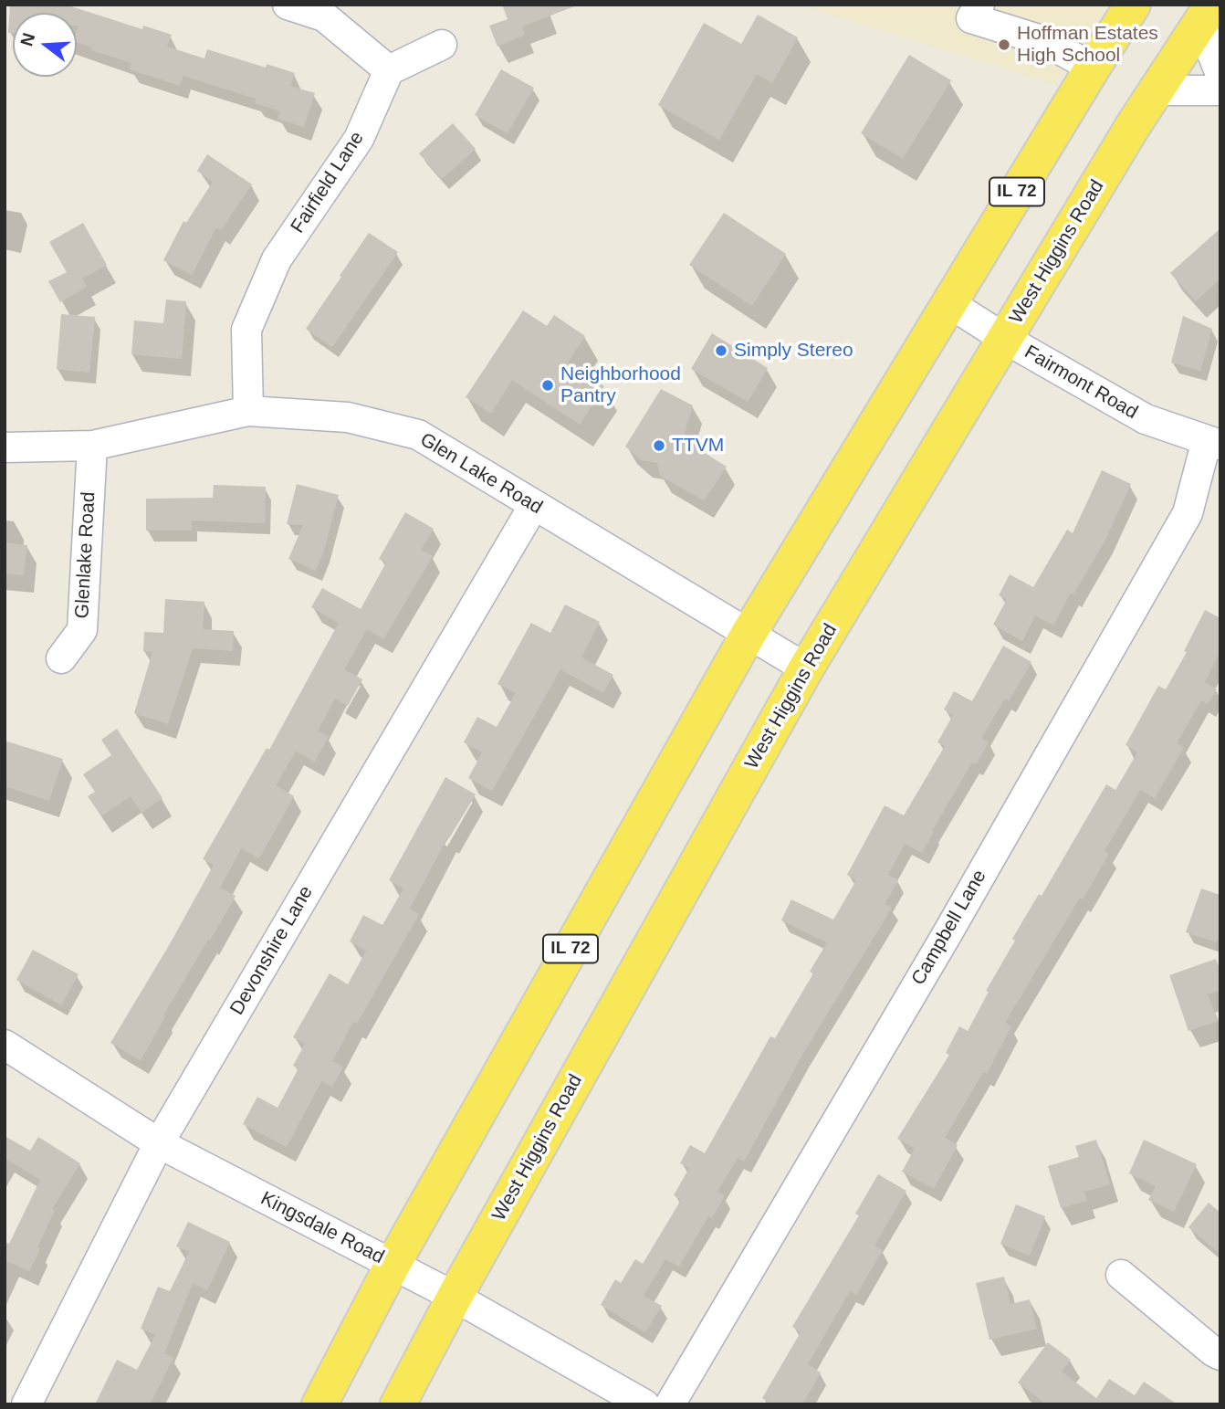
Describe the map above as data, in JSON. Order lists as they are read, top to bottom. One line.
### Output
{"streets":{"main road":["IL 72","West Higgins Road"],"street":["Fairfield Lane","Fairmont Road","Glen Lake Road","Glenlake Road","Campbell Lane","Devonshire Lane","Kingsdale Road"]},"crossings":[["Fairfield Lane","Glen Lake Road"],["IL 72","Fairmont Road"],["IL 72","Glen Lake Road"],["IL 72","Kingsdale Road"],["West Higgins Road","Fairmont Road"],["West Higgins Road","Glen Lake Road"],["West Higgins Road","Kingsdale Road"],["Fairmont Road","Campbell Lane"],["Glen Lake Road","Glenlake Road"],["Glen Lake Road","Devonshire Lane"],["Devonshire Lane","Kingsdale Road"]],"places":["Hoffman Estates High School","Simply Stereo","Neighborhood Pantry","TTVM"],"north":"left"}
